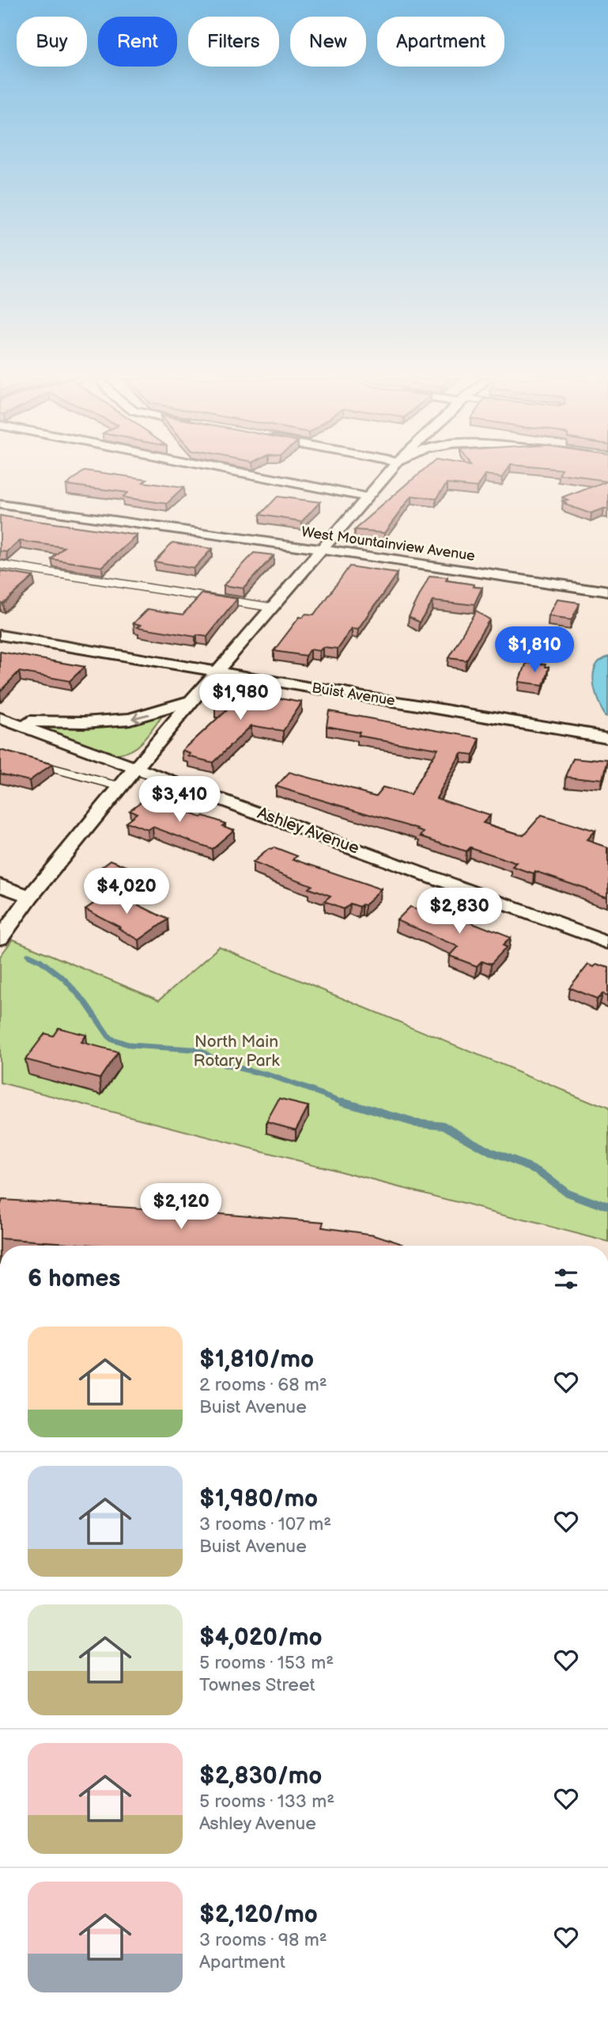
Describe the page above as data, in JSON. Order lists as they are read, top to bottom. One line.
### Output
{"streets":{"street":["West Mountainview Avenue","Buist Avenue","Ashley Avenue"]},"parks":["North Main Rotary Park"],"page":{"chip":["Buy","Rent","Filters","New","Apartment"],"price":["$1,810","$1,980","$3,410","$4,020","$2,830","$2,120"],"heading":"6 homes","list":[{"name":"$1,810/mo","note":"2 rooms · 68 m² · Buist Avenue"},{"name":"$1,980/mo","note":"3 rooms · 107 m² · Buist Avenue"},{"name":"$4,020/mo","note":"5 rooms · 153 m² · Townes Street"},{"name":"$2,830/mo","note":"5 rooms · 133 m² · Ashley Avenue"},{"name":"$2,120/mo","note":"3 rooms · 98 m² · Apartment"}]}}
